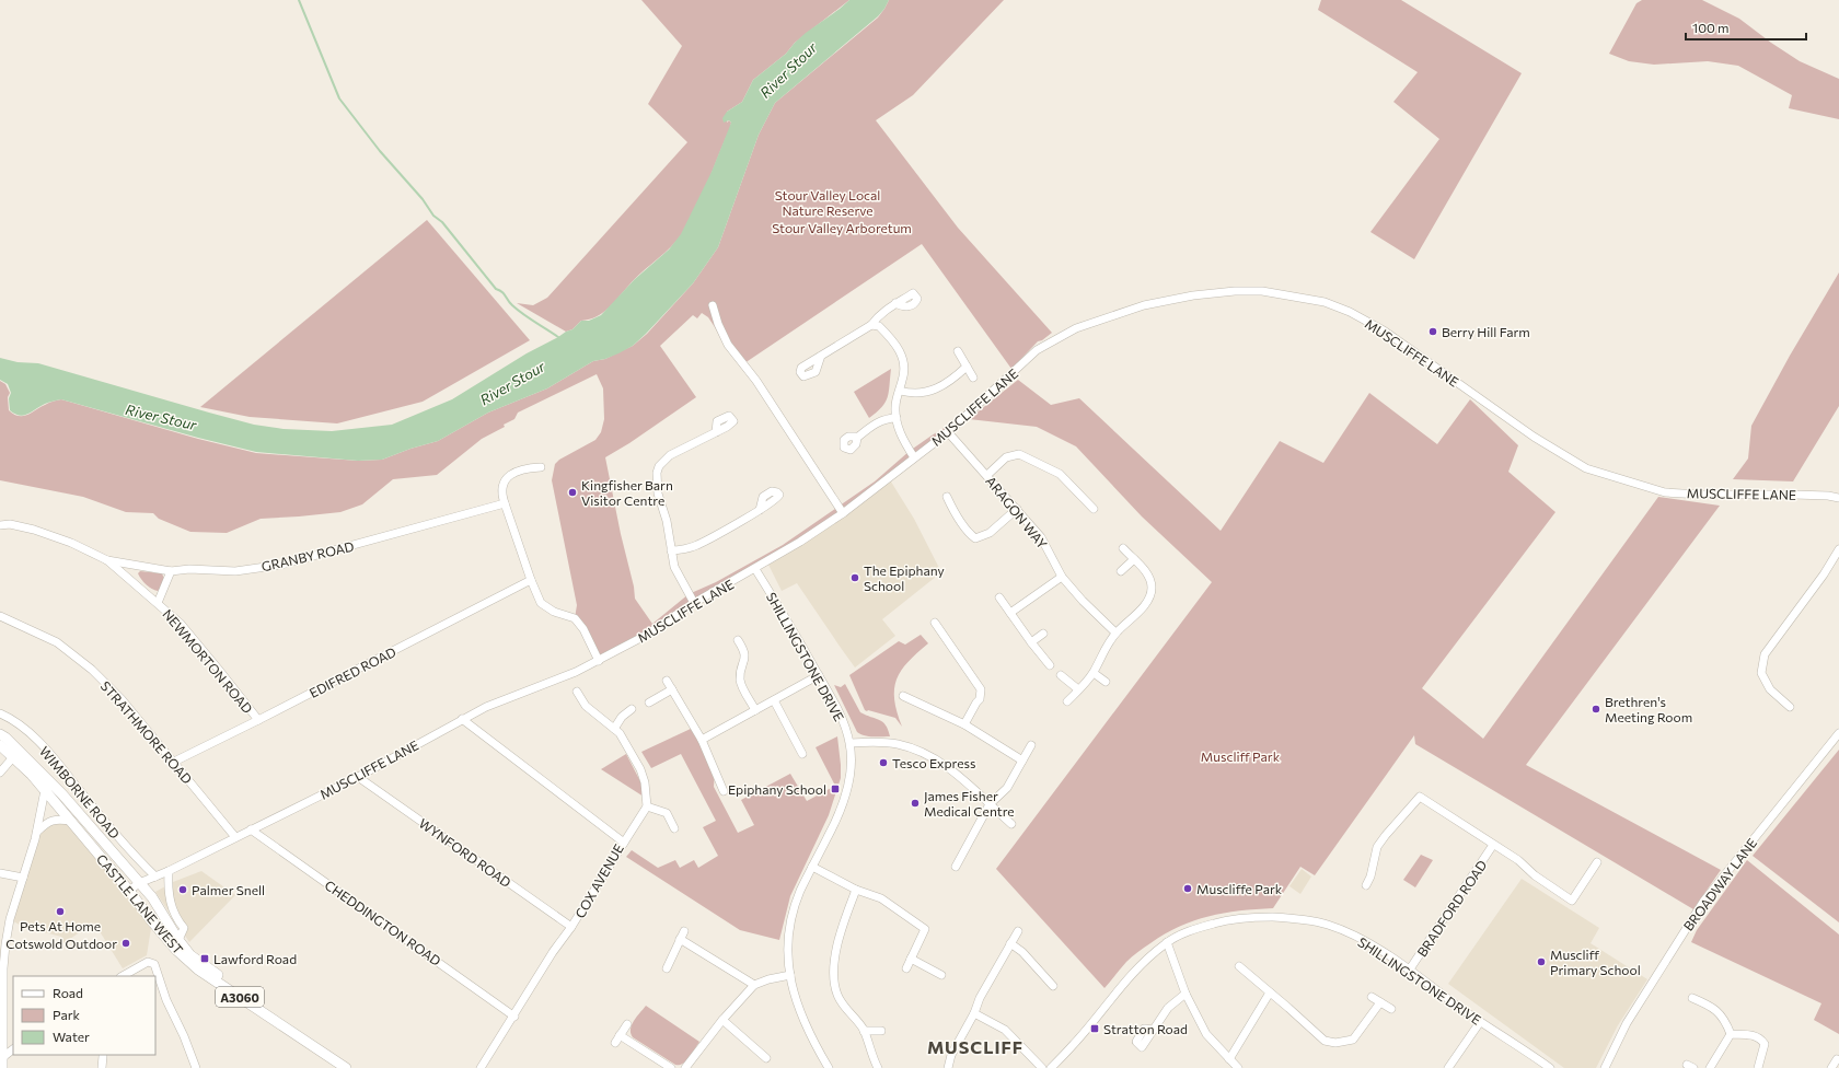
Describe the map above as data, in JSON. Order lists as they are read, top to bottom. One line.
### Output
{"streets":{"main road":["WIMBORNE ROAD","CASTLE LANE WEST","A3060"],"street":["MUSCLIFFE LANE","ARAGON WAY","GRANBY ROAD","SHILLINGSTONE DRIVE","NEWMORTON ROAD","EDIFRED ROAD","STRATHMORE ROAD","WYNFORD ROAD","COX AVENUE","BROADWAY LANE","BRADFORD ROAD","CHEDDINGTON ROAD"]},"crossings":[["MUSCLIFFE LANE","ARAGON WAY"],["MUSCLIFFE LANE","SHILLINGSTONE DRIVE"],["MUSCLIFFE LANE","STRATHMORE ROAD"],["MUSCLIFFE LANE","WIMBORNE ROAD"],["MUSCLIFFE LANE","WYNFORD ROAD"],["MUSCLIFFE LANE","COX AVENUE"],["MUSCLIFFE LANE","CASTLE LANE WEST"],["MUSCLIFFE LANE","CHEDDINGTON ROAD"],["GRANBY ROAD","NEWMORTON ROAD"],["SHILLINGSTONE DRIVE","BRADFORD ROAD"],["NEWMORTON ROAD","EDIFRED ROAD"],["EDIFRED ROAD","STRATHMORE ROAD"],["WIMBORNE ROAD","CASTLE LANE WEST"],["WYNFORD ROAD","COX AVENUE"],["COX AVENUE","CHEDDINGTON ROAD"]],"districts":["MUSCLIFF"],"water":["River Stour"],"parks":["Stour Valley Local Nature Reserve","Stour Valley Arboretum","Muscliff Park"],"places":{"other":["Berry Hill Farm","Kingfisher Barn Visitor Centre","The Epiphany School","Brethren's Meeting Room","Tesco Express","James Fisher Medical Centre","Muscliffe Park","Palmer Snell","Pets At Home","Cotswold Outdoor","Muscliff Primary School"],"transit":["Epiphany School","Lawford Road","Stratton Road"]},"legend":["Road","Park","Water"],"scale_bar":"100 m"}
